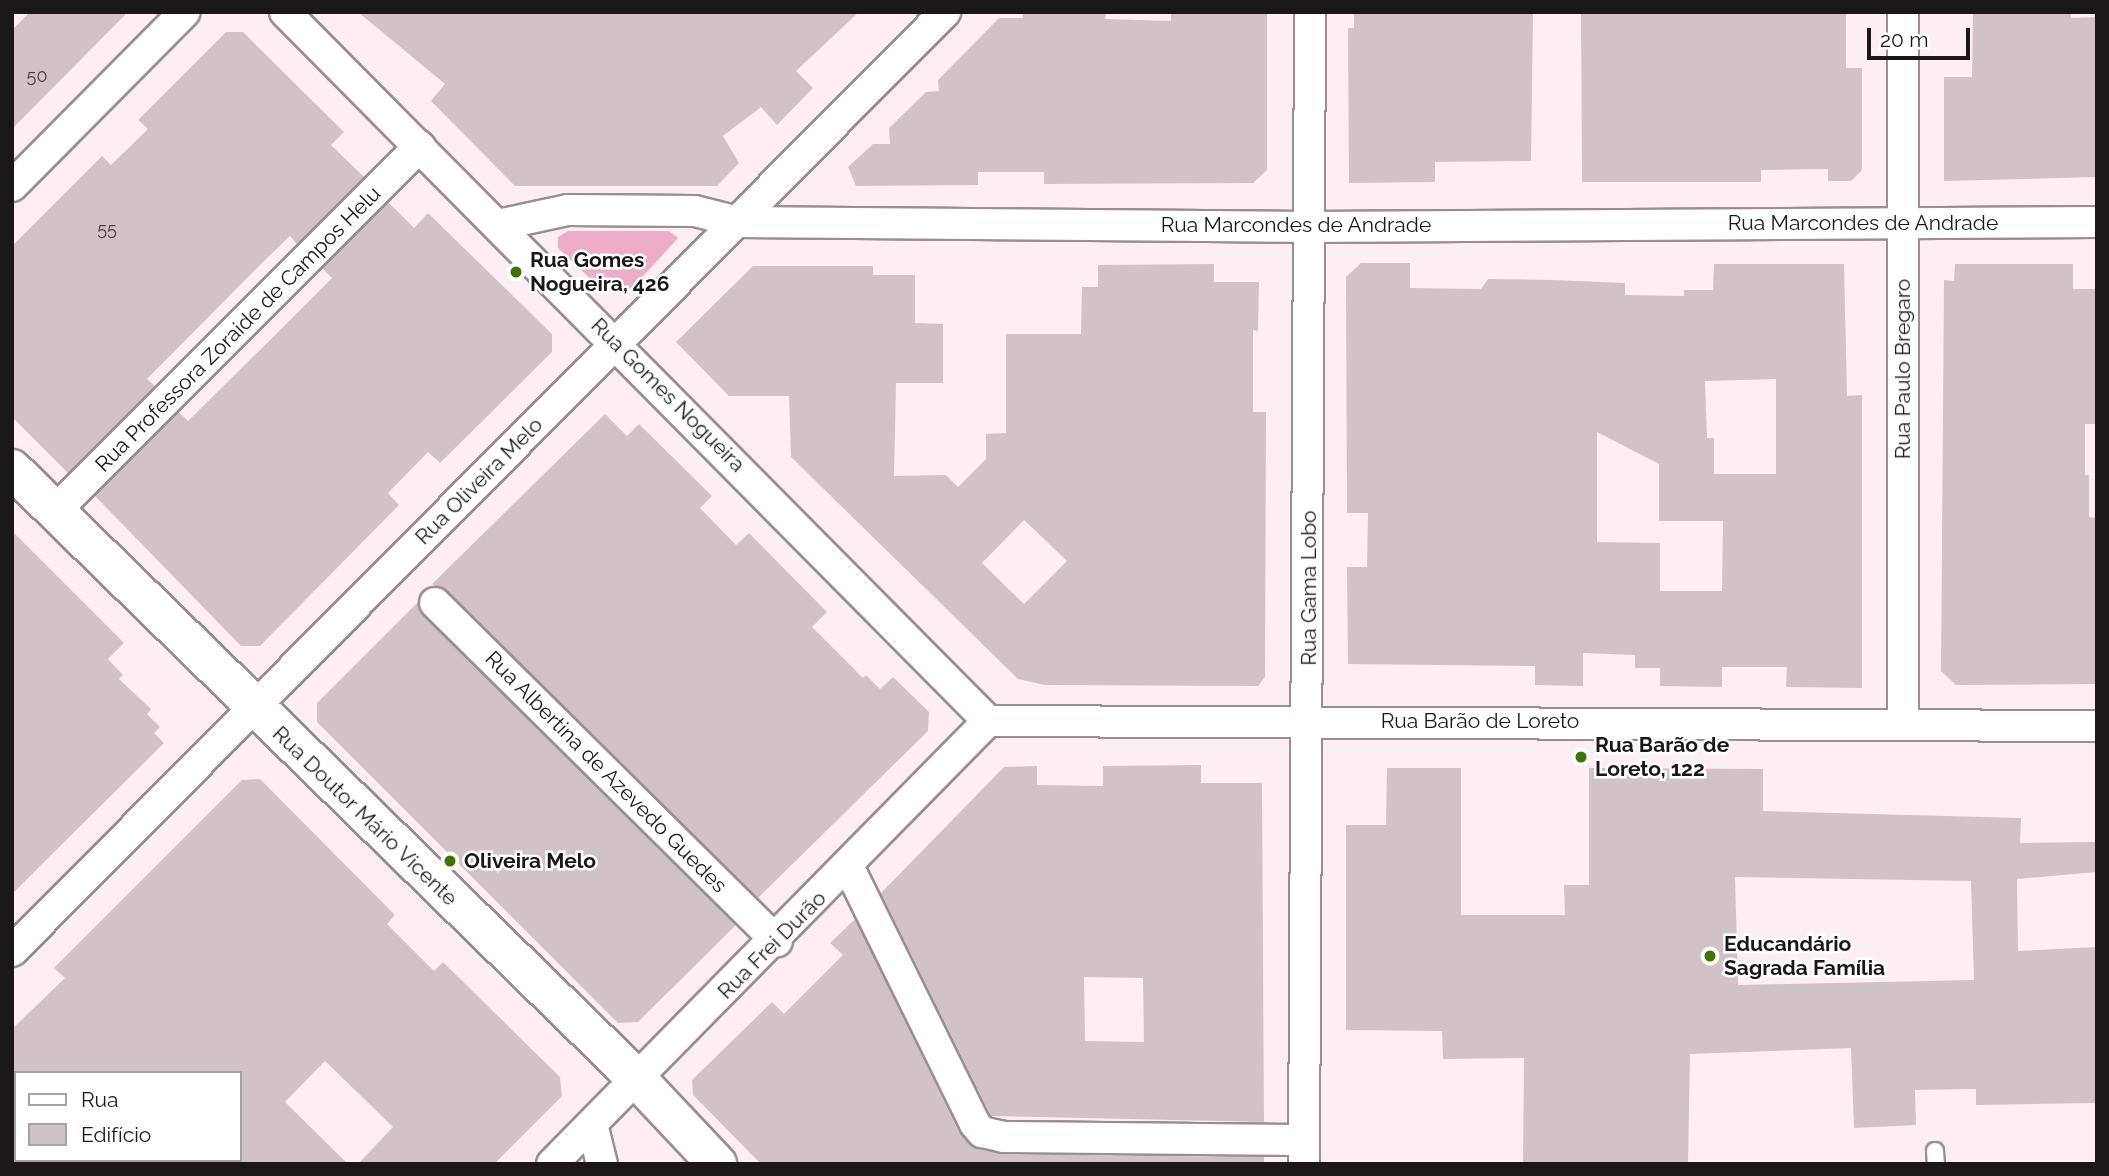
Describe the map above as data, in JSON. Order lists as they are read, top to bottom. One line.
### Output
{"streets":{"street":["Rua Marcondes de Andrade","Rua Professora Zoraide de Campos Helu","Rua Paulo Bregaro","Rua Gomes Nogueira","Rua Oliveira Melo","Rua Gama Lobo","Rua Barão de Loreto","Rua Albertina de Azevedo Guedes","Rua Doutor Mário Vicente","Rua Frei Durão"]},"crossings":[["Rua Marcondes de Andrade","Rua Paulo Bregaro"],["Rua Marcondes de Andrade","Rua Gomes Nogueira"],["Rua Marcondes de Andrade","Rua Oliveira Melo"],["Rua Marcondes de Andrade","Rua Gama Lobo"],["Rua Professora Zoraide de Campos Helu","Rua Gomes Nogueira"],["Rua Professora Zoraide de Campos Helu","Rua Doutor Mário Vicente"],["Rua Paulo Bregaro","Rua Barão de Loreto"],["Rua Gomes Nogueira","Rua Oliveira Melo"],["Rua Gomes Nogueira","Rua Barão de Loreto"],["Rua Gomes Nogueira","Rua Frei Durão"],["Rua Oliveira Melo","Rua Doutor Mário Vicente"],["Rua Gama Lobo","Rua Barão de Loreto"],["Rua Barão de Loreto","Rua Frei Durão"],["Rua Albertina de Azevedo Guedes","Rua Frei Durão"],["Rua Doutor Mário Vicente","Rua Frei Durão"]],"places":["Rua Gomes Nogueira, 426","Rua Barão de Loreto, 122","Oliveira Melo","Educandário Sagrada Família"],"house_numbers":["50","55"],"legend":["Rua","Edifício"],"scale_bar":"20 m"}
